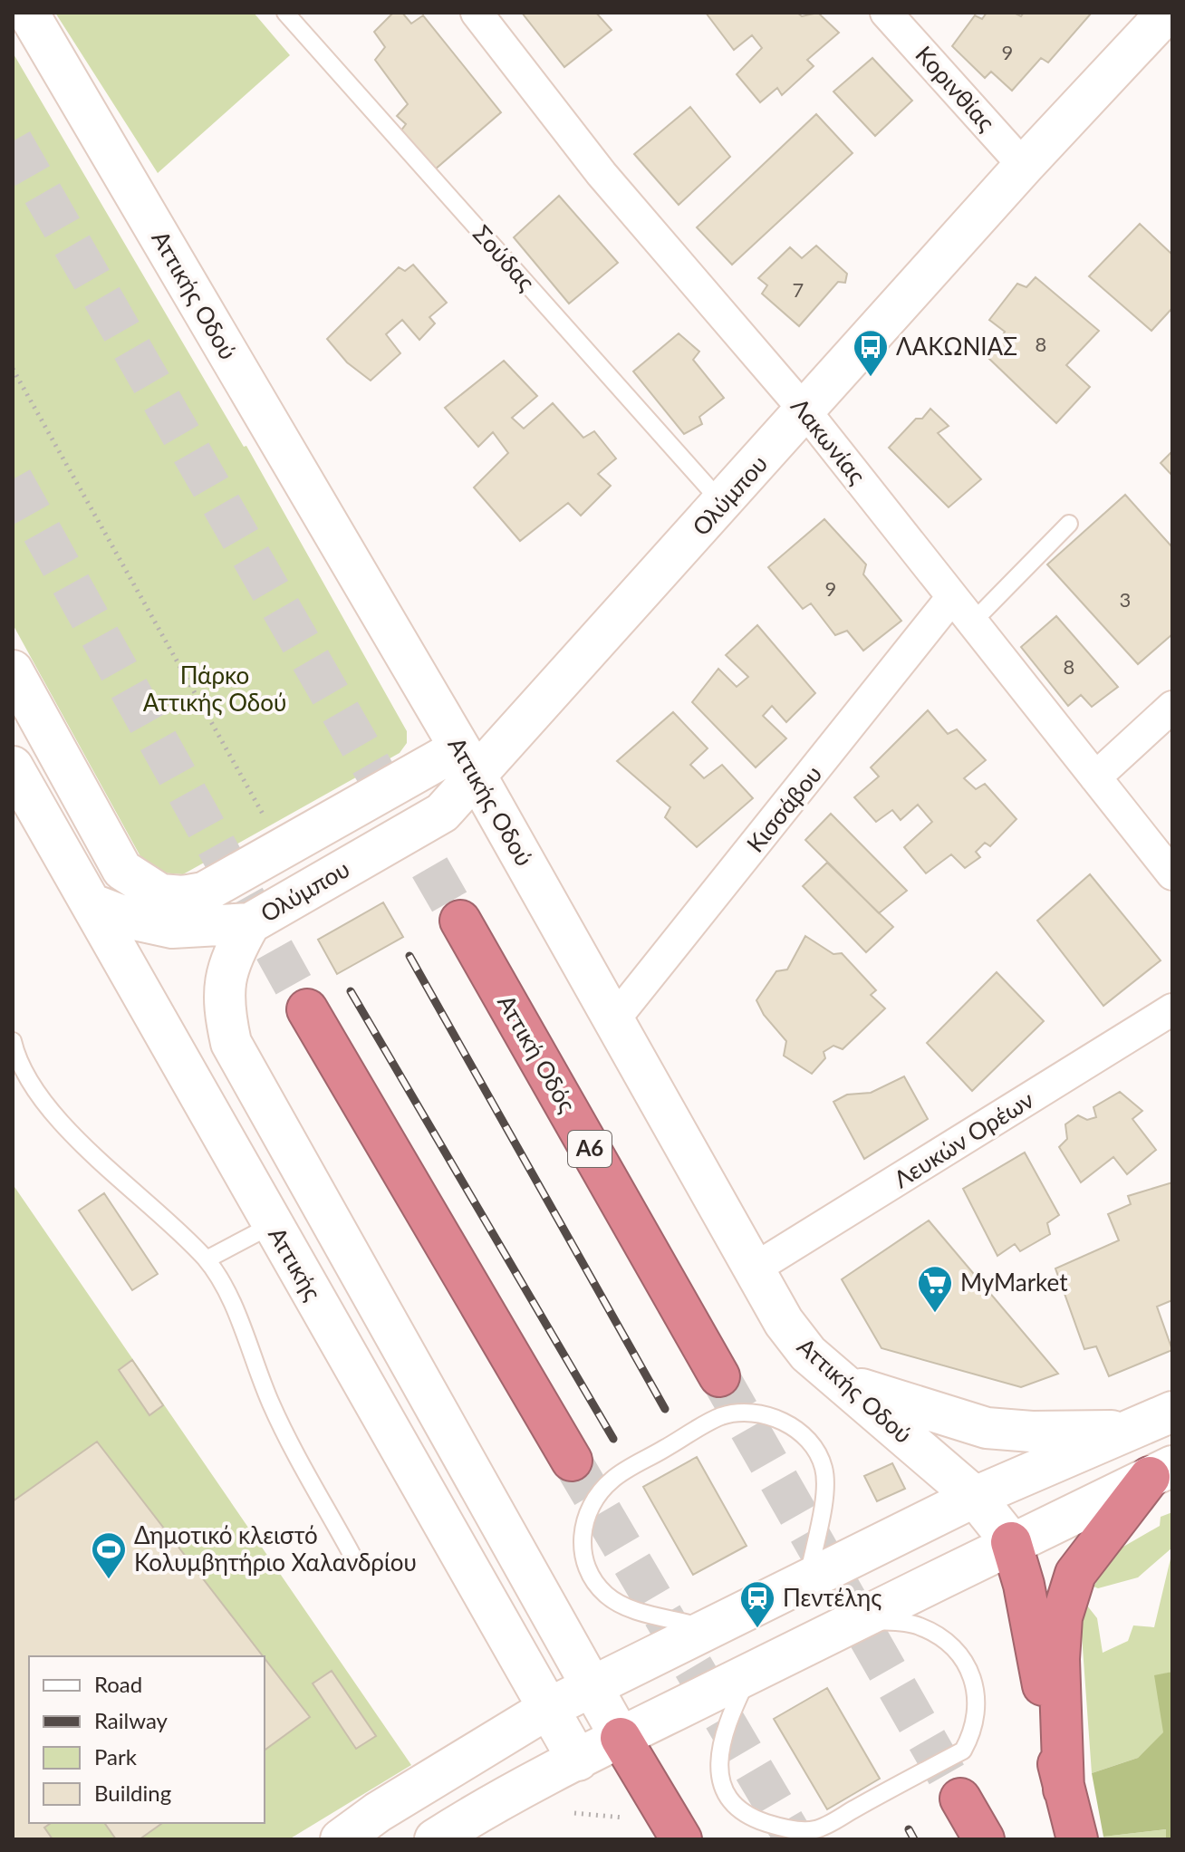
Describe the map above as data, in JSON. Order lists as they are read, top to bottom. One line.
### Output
{"streets":{"highway":["Αττική Οδός","Α6"],"main road":["Αττικής Οδού","Ολύμπου","Αττικής"],"street":["Κορινθίας","Λακωνίας","Κισσάβου","Λευκών Ορέων"],"lane":["Σούδας"]},"crossings":[["Κορινθίας","Ολύμπου"],["Σούδας","Ολύμπου"],["Αττικής Οδού","Ολύμπου"],["Αττικής Οδού","Κισσάβου"],["Αττικής Οδού","Λευκών Ορέων"],["Λακωνίας","Ολύμπου"],["Λακωνίας","Κισσάβου"]],"parks":["Πάρκο Αττικής Οδού"],"places":{"bus stop":["ΛΑΚΩΝΙΑΣ"],"supermarket":["MyMarket"],"sports":["Δημοτικό κλειστό Κολυμβητήριο Χαλανδρίου"],"station":["Πεντέλης"]},"house_numbers":["9","7","8","9","3","8"],"legend":["Road","Railway","Park","Building"]}
